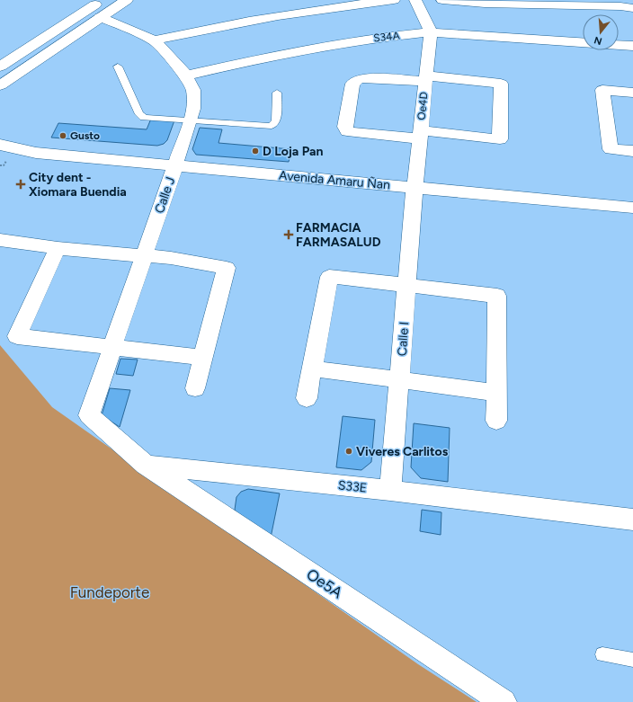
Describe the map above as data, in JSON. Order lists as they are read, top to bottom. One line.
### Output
{"streets":{"street":["S34A","Oe4D","Avenida Amaru Ñan","Calle J","Calle I","S33E","Oe5A"]},"crossings":[["S34A","Oe4D"],["S34A","Calle J"],["Oe4D","Avenida Amaru Ñan"],["Oe4D","Calle I"],["Avenida Amaru Ñan","Calle J"],["Avenida Amaru Ñan","Calle I"],["Calle J","S33E"],["Calle J","Oe5A"],["Calle I","S33E"],["S33E","Oe5A"]],"parks":["Fundeporte"],"places":{"other":["Gusto","D Loja Pan","Viveres Carlitos"],"health":["City dent - Xiomara Buendia","FARMACIA FARMASALUD"]},"north":"bottom"}
